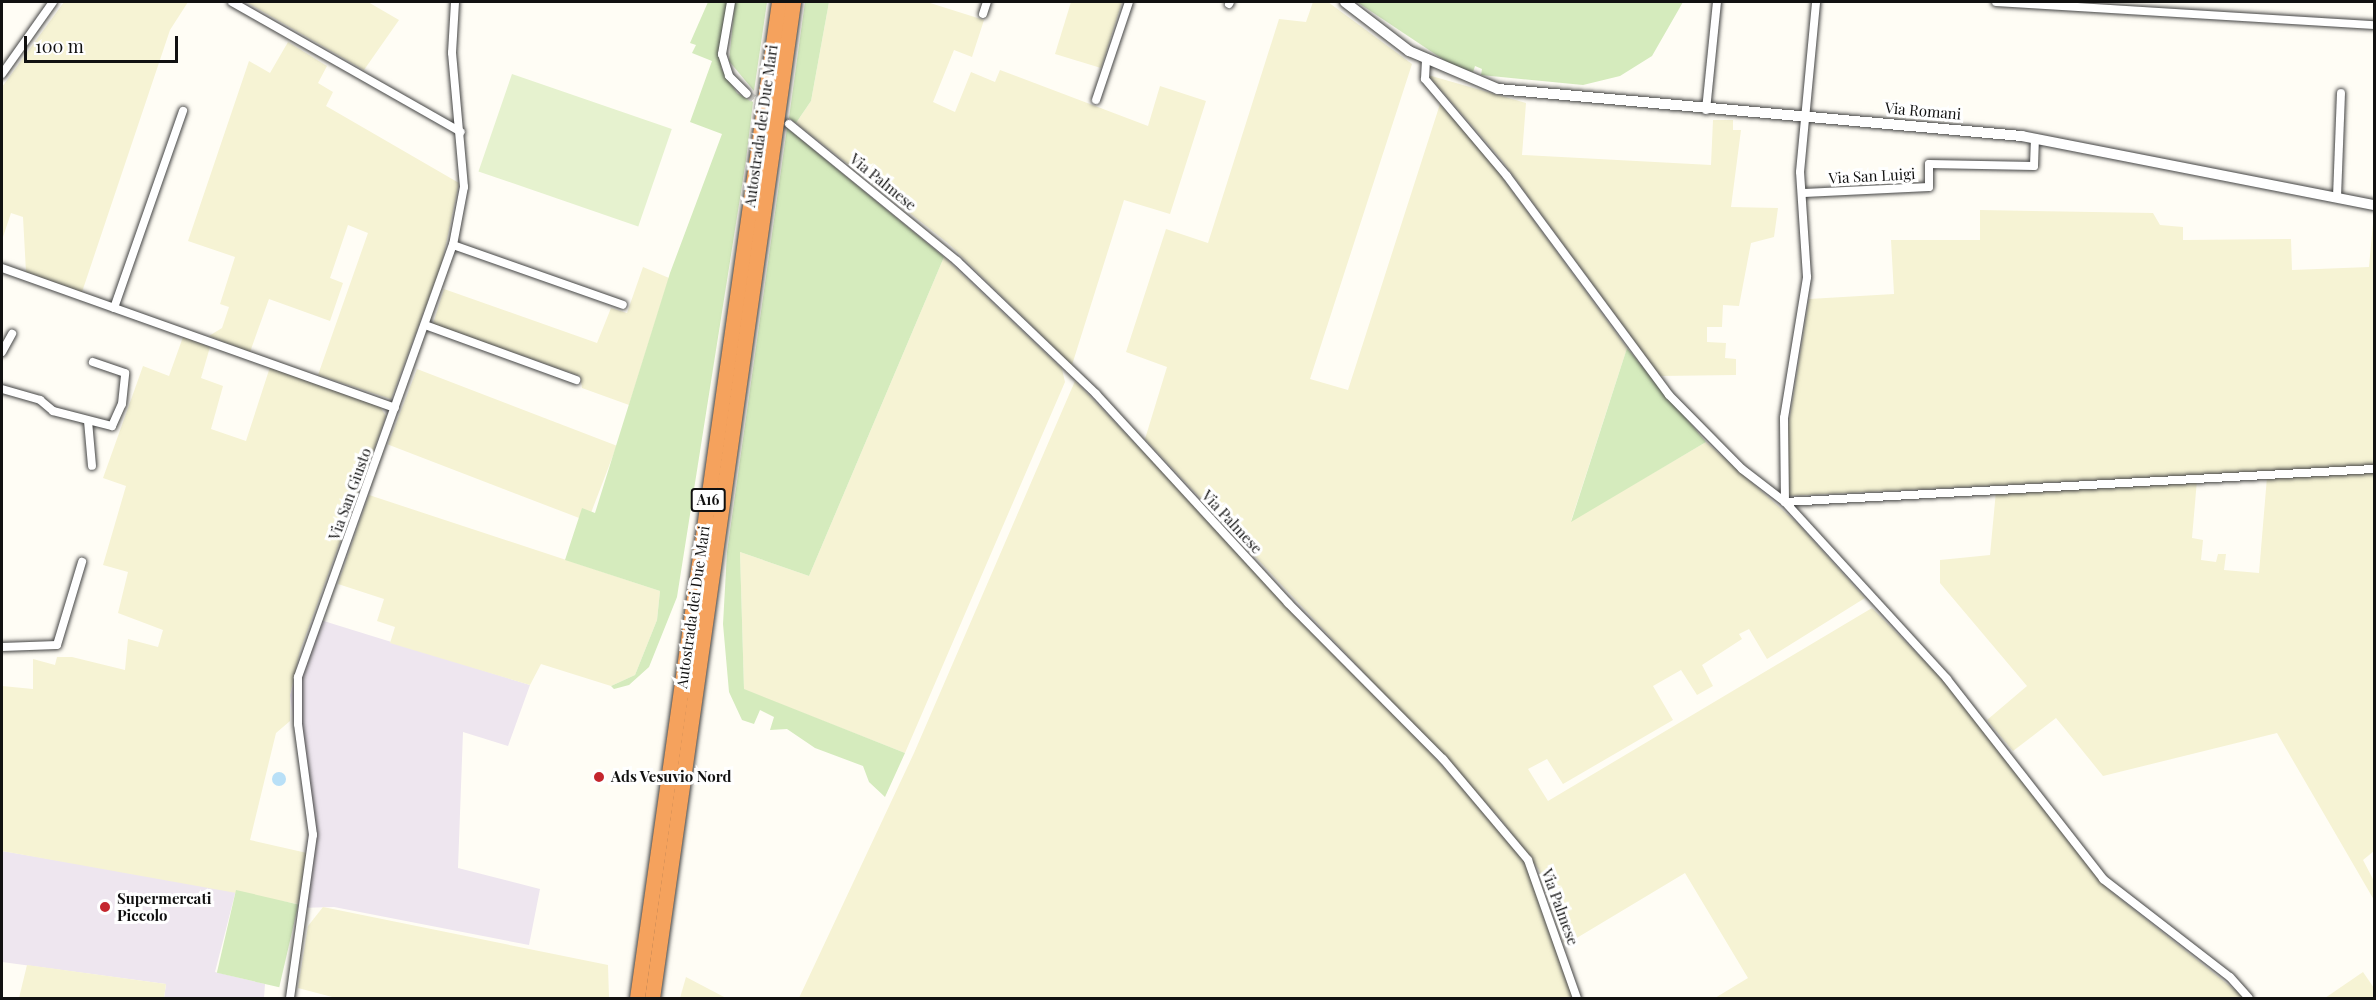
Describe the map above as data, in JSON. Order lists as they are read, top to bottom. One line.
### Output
{"streets":{"highway":["Autostrada dei Due Mari","A16"],"street":["Via Romani","Via San Luigi","Via Palmese","Via San Giusto"]},"crossings":[["Via Romani","Via San Luigi"]],"places":["Ads Vesuvio Nord","Supermercati Piccolo"],"scale_bar":"100 m"}
